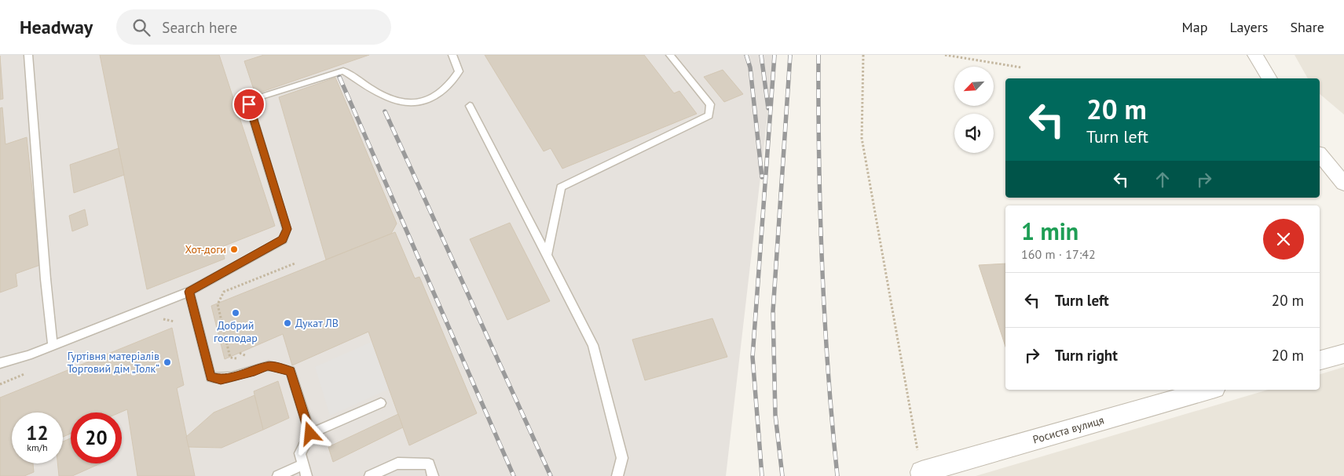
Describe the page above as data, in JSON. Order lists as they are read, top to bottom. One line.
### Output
{"streets":{"street":["Росиста вулиця"]},"places":["Хот-доги","Добрий господар","Дукат ЛВ","Гуртівня матеріалів Торговий дім „Толк“"],"north":"bottom left","page":{"header":"Headway","search":"Search here","nav":["Map","Layers","Share"],"turn":["20 m","Turn left"],"heading":["1 min","160 m · 17:42"],"list":[{"name":"Turn left","value":"20 m"},{"name":"Turn right","value":"20 m"}],"speed":"12 km/h","limit":"20"}}
